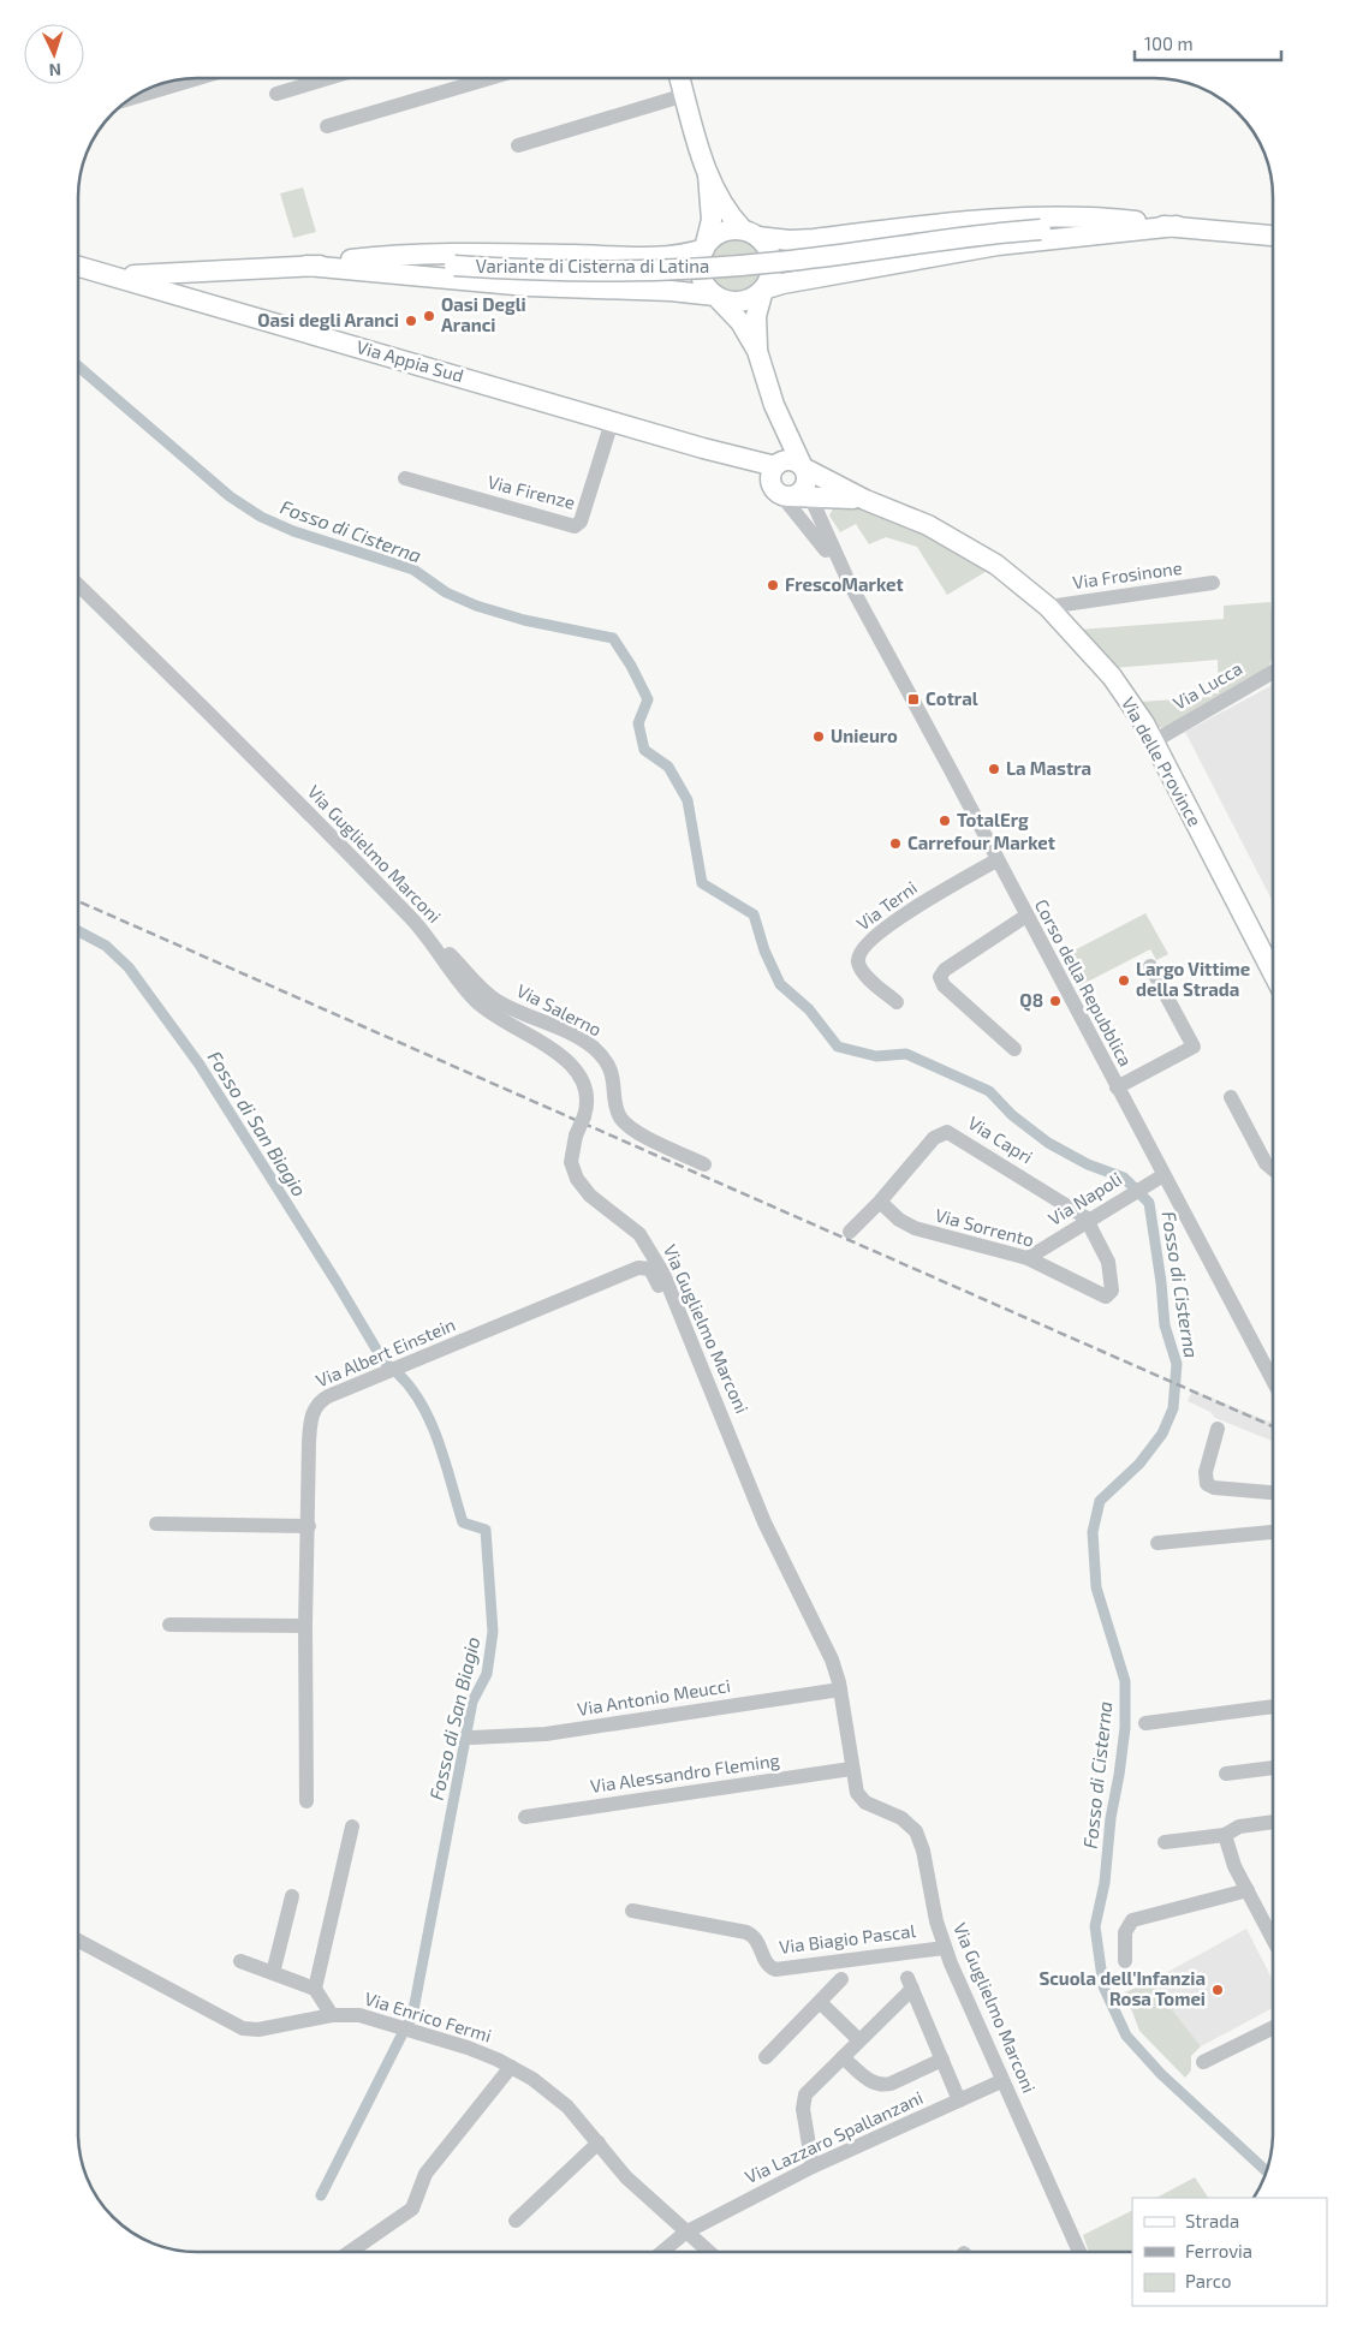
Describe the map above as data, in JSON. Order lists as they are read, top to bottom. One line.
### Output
{"streets":{"main road":["Variante di Cisterna di Latina","Via Appia Sud","Via delle Province"],"street":["Via Firenze","Via Frosinone","Via Lucca","Via Guglielmo Marconi","Via Terni","Corso della Repubblica","Via Salerno","Via Capri","Via Napoli","Via Sorrento","Via Albert Einstein","Via Antonio Meucci","Via Alessandro Fleming","Via Biagio Pascal","Via Enrico Fermi","Via Lazzaro Spallanzani"]},"crossings":[["Variante di Cisterna di Latina","Via Appia Sud"],["Via Appia Sud","Via Firenze"],["Via Appia Sud","Via delle Province"],["Via Appia Sud","Corso della Repubblica"],["Via Frosinone","Via delle Province"],["Via Lucca","Via delle Province"],["Via delle Province","Corso della Repubblica"],["Via Guglielmo Marconi","Via Salerno"],["Via Guglielmo Marconi","Via Albert Einstein"],["Via Guglielmo Marconi","Via Antonio Meucci"],["Via Guglielmo Marconi","Via Alessandro Fleming"],["Via Guglielmo Marconi","Via Biagio Pascal"],["Via Guglielmo Marconi","Via Lazzaro Spallanzani"],["Via Terni","Corso della Repubblica"],["Corso della Repubblica","Via Napoli"],["Via Capri","Via Napoli"],["Via Capri","Via Sorrento"],["Via Napoli","Via Sorrento"],["Via Enrico Fermi","Via Lazzaro Spallanzani"]],"water":["Fosso di Cisterna","Fosso di San Biagio"],"places":{"other":["Oasi Degli Aranci","Oasi degli Aranci","FrescoMarket","Unieuro","La Mastra","TotalErg","Carrefour Market","Largo Vittime della Strada","Q8","Scuola dell'Infanzia Rosa Tomei"],"transit":["Cotral"]},"legend":["Strada","Ferrovia","Parco"],"scale_bar":"100 m","north":"bottom"}
